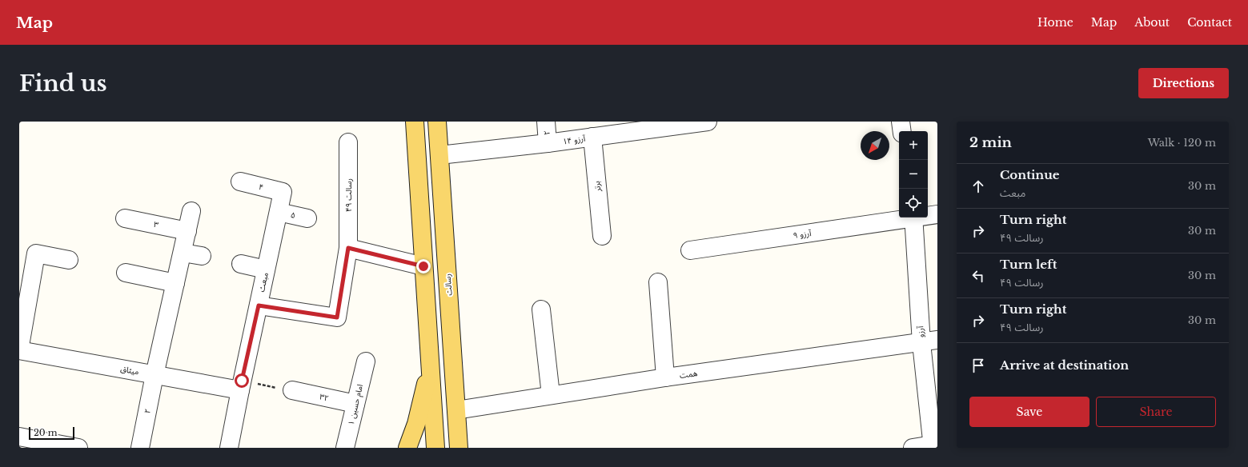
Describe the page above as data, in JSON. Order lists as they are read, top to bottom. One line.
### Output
{"streets":{"main road":["رسالت"],"street":["۲","۱۴ آرزو","برتر","۴","رسالت ۴۹","۵","۳","۹ آرزو","مبعث","آرزو","میثاق","همت","۳۲","امام حسین ۱"]},"crossings":[["۲","۱۴ آرزو"],["۲","۳"],["۲","میثاق"],["۱۴ آرزو","برتر"],["۱۴ آرزو","رسالت"],["۴","مبعث"],["رسالت ۴۹","مبعث"],["۵","مبعث"],["مبعث","میثاق"],["رسالت","همت"],["آرزو","همت"],["۳۲","امام حسین ۱"]],"scale_bar":"20 m","north":"bottom left","page":{"header":"Map","nav":["Home","Map","About","Contact"],"buttons":["Directions",["Save","Share"]],"title":"Find us","heading":["2 min","Walk · 120 m"],"map_buttons":["+","−"],"list":[["Continue","مبعث","30 m"],["Turn right","رسالت ۴۹","30 m"],["Turn left","رسالت ۴۹","30 m"],["Turn right","رسالت ۴۹","30 m"],"Arrive at destination"],"scale":"20 m"}}
